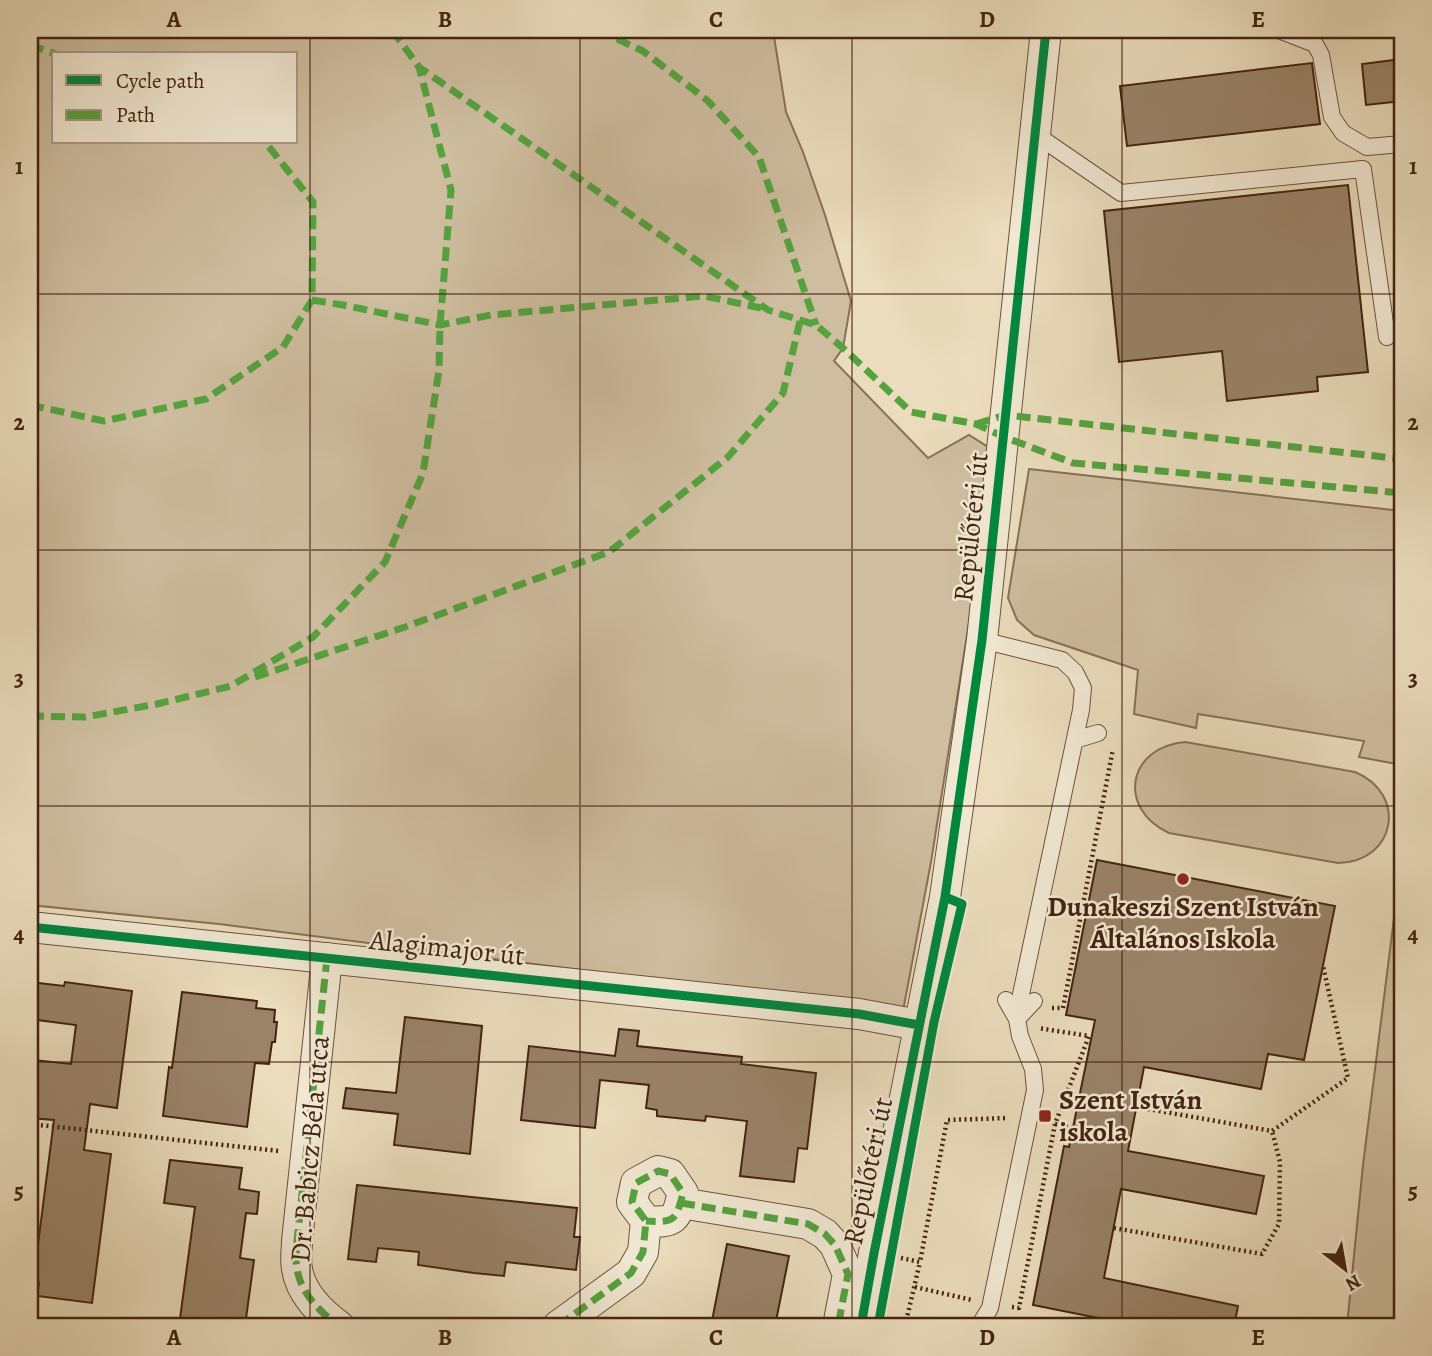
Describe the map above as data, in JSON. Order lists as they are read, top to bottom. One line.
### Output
{"streets":{"street":["Repülőtéri út","Alagimajor út","Dr. Babicz Béla utca"]},"crossings":[["Repülőtéri út","Alagimajor út"],["Alagimajor út","Dr. Babicz Béla utca"]],"places":{"other":["Dunakeszi Szent István Általános Iskola"],"transit":["Szent István iskola"]},"legend":["Cycle path","Path"],"north":"bottom right","grid":{"columns":["A","B","C","D","E"],"rows":["1","2","3","4","5"]}}
